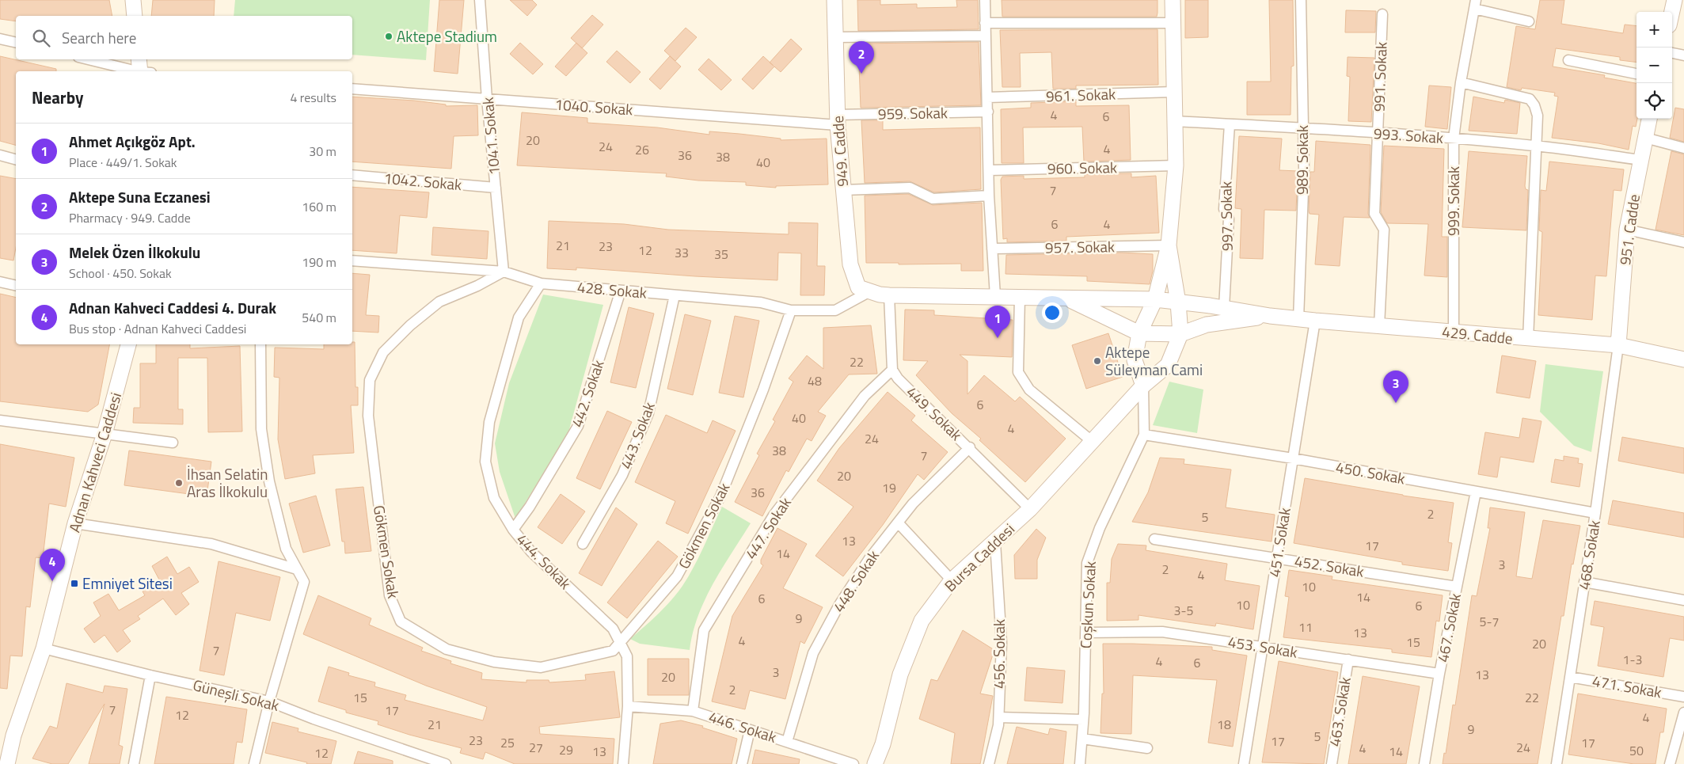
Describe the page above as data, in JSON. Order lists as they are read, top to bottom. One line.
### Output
{"streets":{"street":["991. Sokak","961. Sokak","1040. Sokak","959. Sokak","993. Sokak","1041. Sokak","949. Cadde","989. Sokak","960. Sokak","1042. Sokak","999. Sokak","997. Sokak","951. Cadde","957. Sokak","428. Sokak","429. Cadde","442. Sokak","449. Sokak","443. Sokak","Adnan Kahveci Caddesi","450. Sokak","Gökmen Sokak","447. Sokak","451. Sokak","468. Sokak","Bursa Caddesi","444. Sokak","452. Sokak","448. Sokak","Coşkun Sokak","467. Sokak","453. Sokak","456. Sokak","471. Sokak","Güneşli Sokak","463. Sokak","446. Sokak"]},"crossings":[["991. Sokak","993. Sokak"],["991. Sokak","429. Cadde"],["1040. Sokak","959. Sokak"],["1040. Sokak","1041. Sokak"],["1040. Sokak","949. Cadde"],["959. Sokak","949. Cadde"],["993. Sokak","989. Sokak"],["993. Sokak","999. Sokak"],["993. Sokak","997. Sokak"],["993. Sokak","951. Cadde"],["1041. Sokak","1042. Sokak"],["1041. Sokak","428. Sokak"],["1041. Sokak","Gökmen Sokak"],["949. Cadde","428. Sokak"],["989. Sokak","429. Cadde"],["999. Sokak","429. Cadde"],["951. Cadde","429. Cadde"],["951. Cadde","468. Sokak"],["428. Sokak","442. Sokak"],["428. Sokak","443. Sokak"],["428. Sokak","Gökmen Sokak"],["428. Sokak","444. Sokak"],["429. Cadde","451. Sokak"],["429. Cadde","468. Sokak"],["442. Sokak","444. Sokak"],["449. Sokak","447. Sokak"],["449. Sokak","Bursa Caddesi"],["449. Sokak","448. Sokak"],["Adnan Kahveci Caddesi","Güneşli Sokak"],["450. Sokak","451. Sokak"],["450. Sokak","468. Sokak"],["450. Sokak","Coşkun Sokak"],["450. Sokak","467. Sokak"],["Gökmen Sokak","444. Sokak"],["447. Sokak","446. Sokak"],["451. Sokak","452. Sokak"],["451. Sokak","453. Sokak"],["468. Sokak","471. Sokak"],["Bursa Caddesi","Coşkun Sokak"],["Bursa Caddesi","456. Sokak"],["444. Sokak","446. Sokak"],["452. Sokak","467. Sokak"],["448. Sokak","446. Sokak"],["Coşkun Sokak","453. Sokak"],["467. Sokak","453. Sokak"],["453. Sokak","463. Sokak"]],"places":{"other":["Aktepe Stadium","Aktepe Süleyman Cami","İhsan Selatin Aras İlkokulu"],"transit":["Emniyet Sitesi"]},"house_numbers":["4","6","20","24","4","26","36","38","40","7","6","4","21","23","12","33","35","22","48","6","40","4","24","38","7","20","19","36","2","5","13","17","14","3","2","4","10","14","6","10","6","3-5","9","5-7","11","13","4","15","20","7","1-3","4","6","3","13","20","2","15","22","7","17","12","4","21","18","9","5","23","17","25","17","27","24","4","29","50","13","14","12"],"page":{"map_buttons":["+","−"],"search":"Search here","pins":["2","1","3","4"],"heading":["Nearby","4 results"],"list":[{"mark":"1","name":"Ahmet Açıkgöz Apt.","note":"Place · 449/1. Sokak","value":"30 m"},{"mark":"2","name":"Aktepe Suna Eczanesi","note":"Pharmacy · 949. Cadde","value":"160 m"},{"mark":"3","name":"Melek Özen İlkokulu","note":"School · 450. Sokak","value":"190 m"},{"mark":"4","name":"Adnan Kahveci Caddesi 4. Durak","note":"Bus stop · Adnan Kahveci Caddesi","value":"540 m"}]}}
